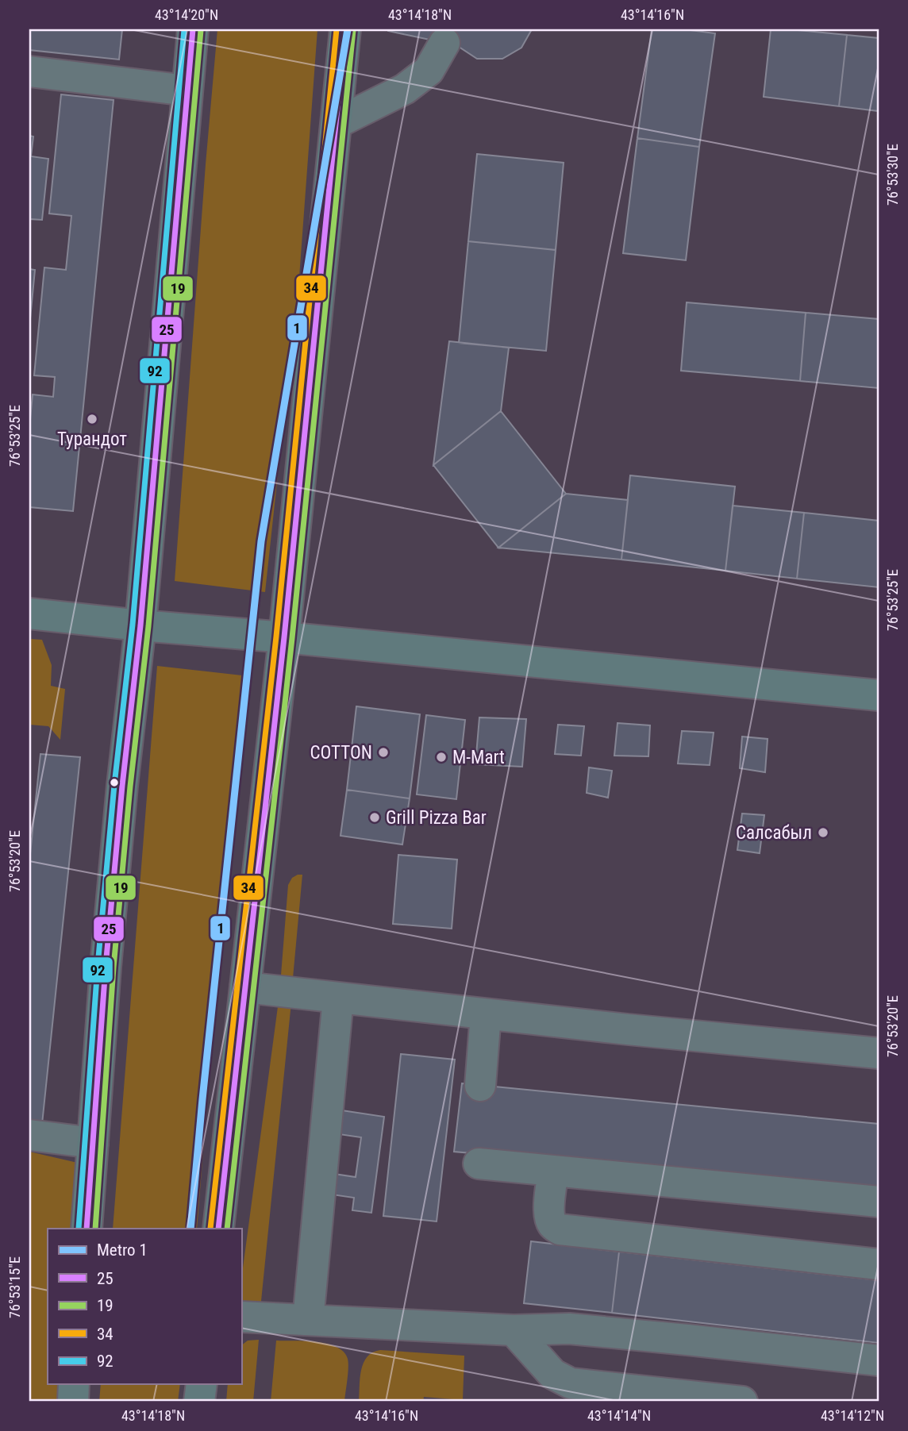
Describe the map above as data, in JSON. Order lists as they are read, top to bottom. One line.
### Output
{"places":["Турандот","COTTON","M-Mart","Grill Pizza Bar","Салсабыл"],"lines":["metro line 1","transit line 25","transit line 34","transit line 92","transit line 19"],"legend":["Metro 1","25","19","34","92"],"coordinates":["43°14'20\"N","43°14'18\"N","43°14'16\"N","76°53'30\"E","76°53'25\"E","76°53'20\"E","76°53'15\"E","43°14'14\"N","43°14'12\"N"]}
